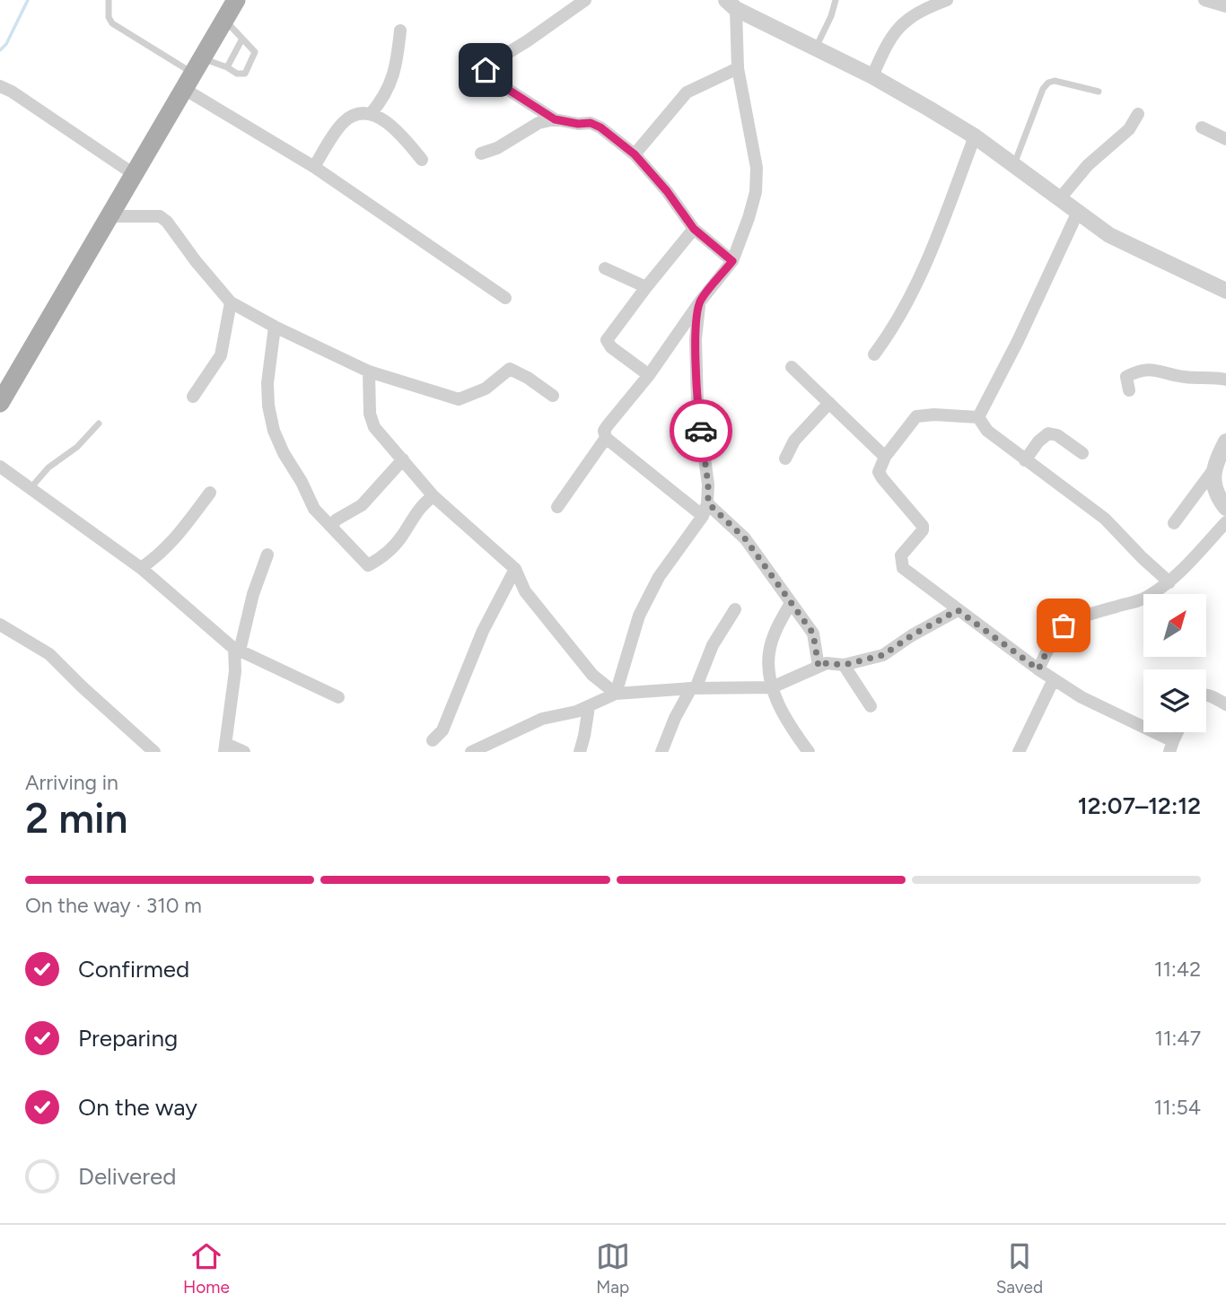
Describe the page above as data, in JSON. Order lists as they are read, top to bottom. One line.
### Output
{"north":"top right","page":{"heading":["2 min","Arriving in","12:07–12:12"],"bar":"On the way · 310 m","list":[["Confirmed","11:42"],["Preparing","11:47"],["On the way","11:54"],"Delivered"],"tabs":["Home","Map","Saved"]}}
